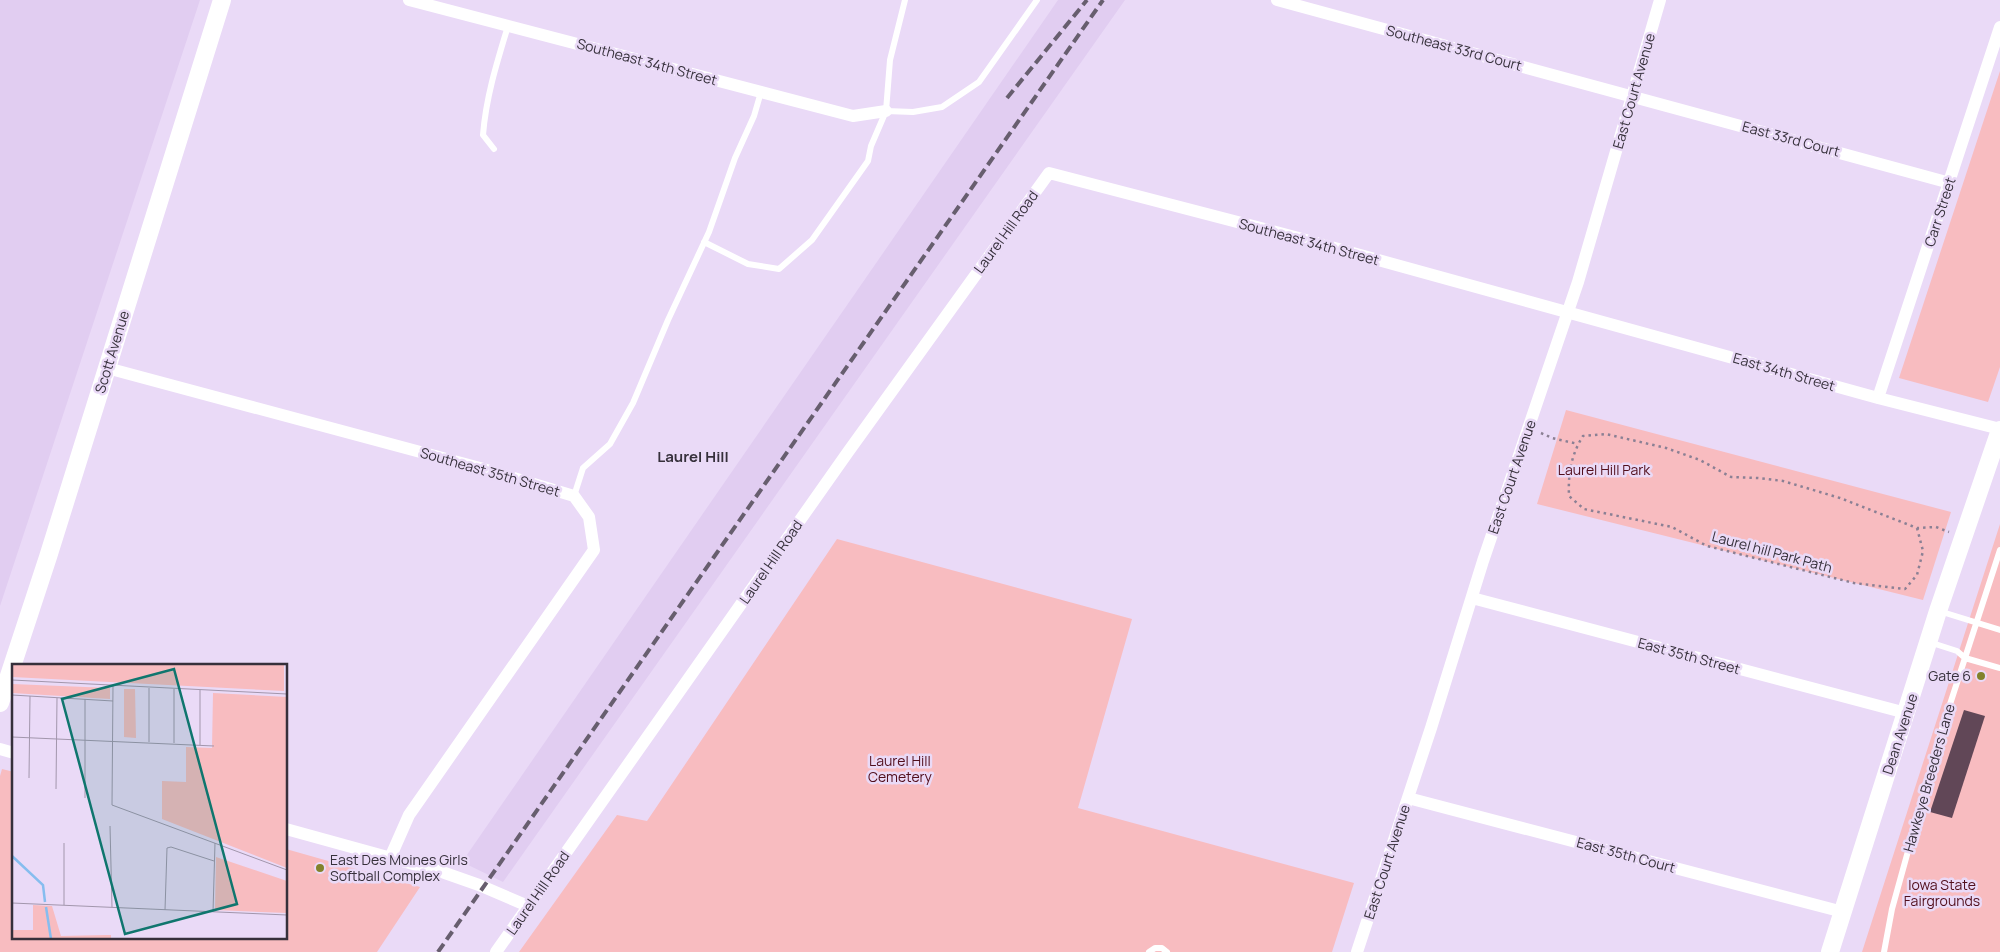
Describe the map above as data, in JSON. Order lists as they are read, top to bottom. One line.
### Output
{"streets":{"street":["Southeast 33rd Court","Southeast 34th Street","East Court Avenue","East 33rd Court","Carr Street","Laurel Hill Road","Scott Avenue","East 34th Street","Southeast 35th Street","East 35th Street","Dean Avenue","East 35th Court"],"lane":["Hawkeye Breeders Lane"],"path":["Laurel hill Park Path"]},"crossings":[["Southeast 33rd Court","East Court Avenue"],["Southeast 33rd Court","East 33rd Court"],["Southeast 34th Street","East Court Avenue"],["Southeast 34th Street","Laurel Hill Road"],["Southeast 34th Street","East 34th Street"],["East Court Avenue","East 33rd Court"],["East Court Avenue","East 34th Street"],["East Court Avenue","East 35th Street"],["East Court Avenue","East 35th Court"],["East 33rd Court","Carr Street"],["Carr Street","East 34th Street"],["Scott Avenue","Southeast 35th Street"],["East 34th Street","Dean Avenue"],["East 35th Street","Dean Avenue"],["Dean Avenue","East 35th Court"]],"districts":["Laurel Hill"],"parks":["Laurel Hill Park","Laurel Hill Cemetery","Iowa State Fairgrounds"],"places":["Gate 6","East Des Moines Girls Softball Complex"]}
